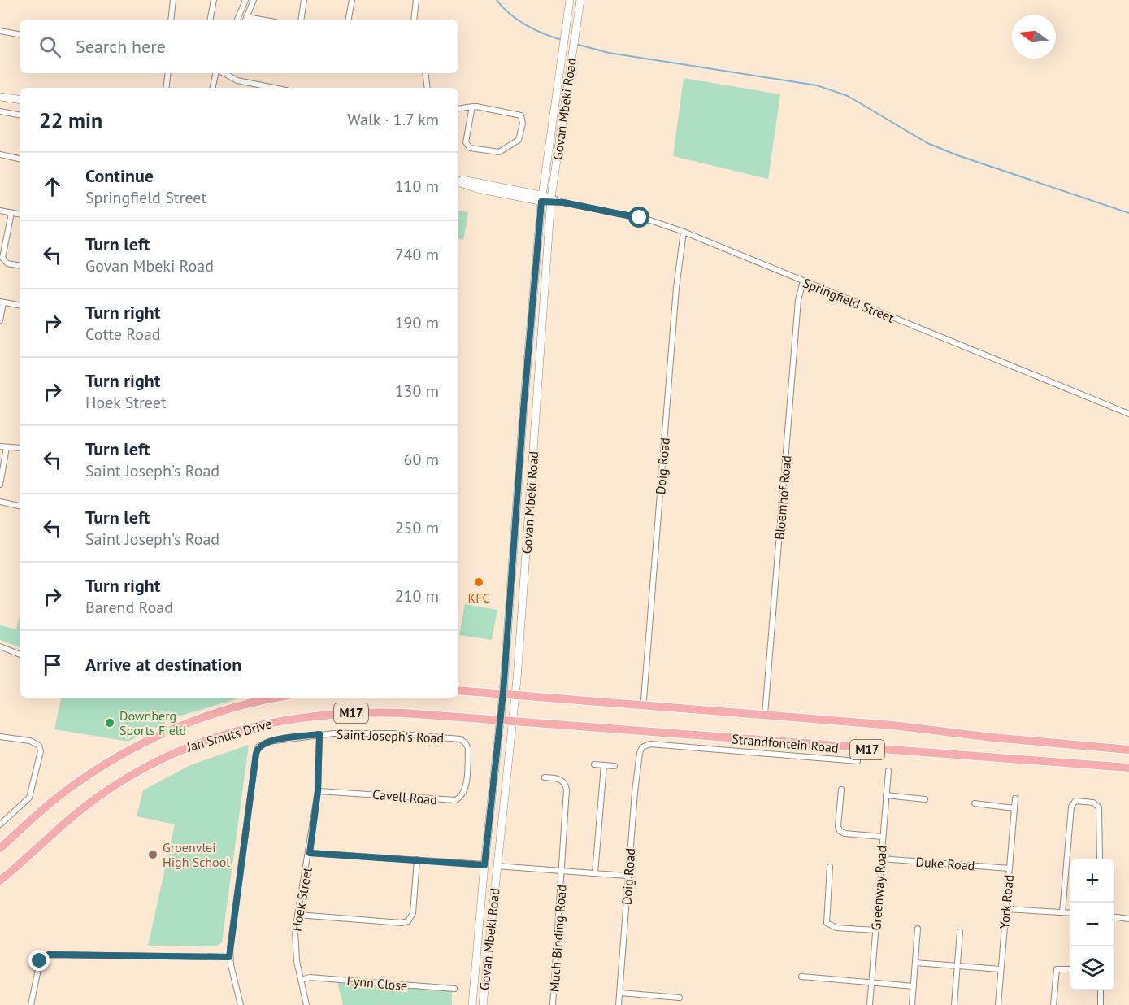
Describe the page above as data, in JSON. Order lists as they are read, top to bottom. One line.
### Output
{"streets":{"main road":["Govan Mbeki Road","M17","Jan Smuts Drive","Strandfontein Road"],"street":["Springfield Street","Doig Road","Bloemhof Road","Saint Joseph's Road","Cavell Road","Duke Road","Greenway Road","Hoek Street","York Road","Much Binding Road","Fynn Close"]},"crossings":[["Govan Mbeki Road","Springfield Street"],["Govan Mbeki Road","M17"],["Govan Mbeki Road","Jan Smuts Drive"],["Govan Mbeki Road","Strandfontein Road"],["Springfield Street","Doig Road"],["Springfield Street","Bloemhof Road"],["Bloemhof Road","Strandfontein Road"],["M17","Strandfontein Road"],["Jan Smuts Drive","Strandfontein Road"],["Saint Joseph's Road","Cavell Road"],["Saint Joseph's Road","Hoek Street"],["Cavell Road","Hoek Street"],["Duke Road","Greenway Road"],["Duke Road","York Road"],["Hoek Street","Fynn Close"]],"places":["KFC","Downberg Sports Field","Groenvlei High School"],"north":"left","page":{"search":"Search here","heading":["22 min","Walk · 1.7 km"],"list":[["Continue","Springfield Street","110 m"],["Turn left","Govan Mbeki Road","740 m"],["Turn right","Cotte Road","190 m"],["Turn right","Hoek Street","130 m"],["Turn left","Saint Joseph's Road","60 m"],["Turn left","Saint Joseph's Road","250 m"],["Turn right","Barend Road","210 m"],"Arrive at destination"],"map_buttons":["+","−"]}}
